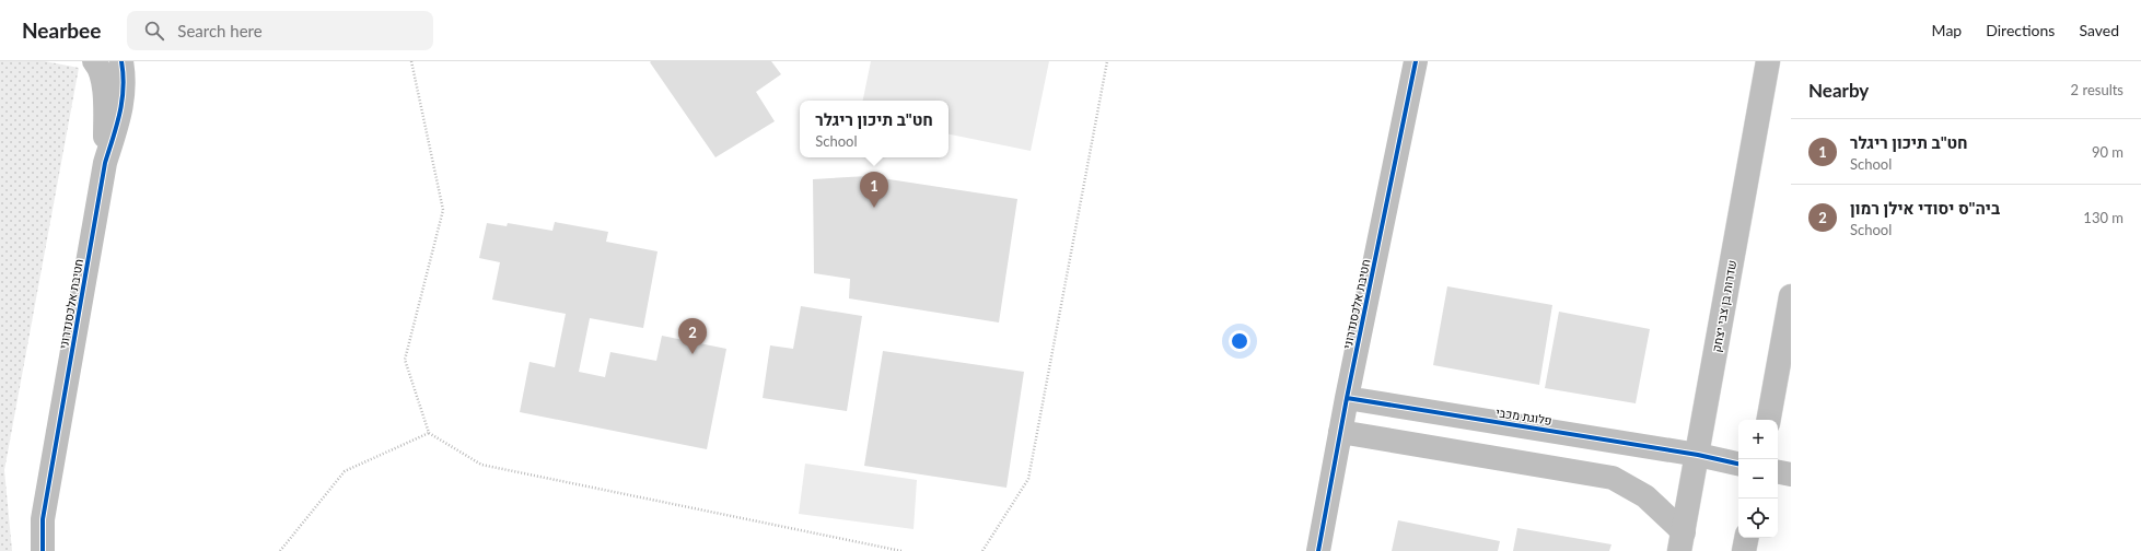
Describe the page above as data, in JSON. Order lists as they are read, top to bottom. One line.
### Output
{"streets":{"street":["חטיבת אלכסנדרוני","שדרות בן צבי יצחק","פלוגת מכבי"]},"crossings":[["חטיבת אלכסנדרוני","פלוגת מכבי"],["שדרות בן צבי יצחק","פלוגת מכבי"]],"page":{"header":"Nearbee","search":"Search here","nav":["Map","Directions","Saved"],"heading":["Nearby","2 results"],"popup":["חט\"ב תיכון ריגלר","School"],"list":[{"mark":"1","name":"חט\"ב תיכון ריגלר","note":"School","value":"90 m"},{"mark":"2","name":"ביה\"ס יסודי אילן רמון","note":"School","value":"130 m"}],"pins":["1","2"],"map_buttons":["+","−"]}}
